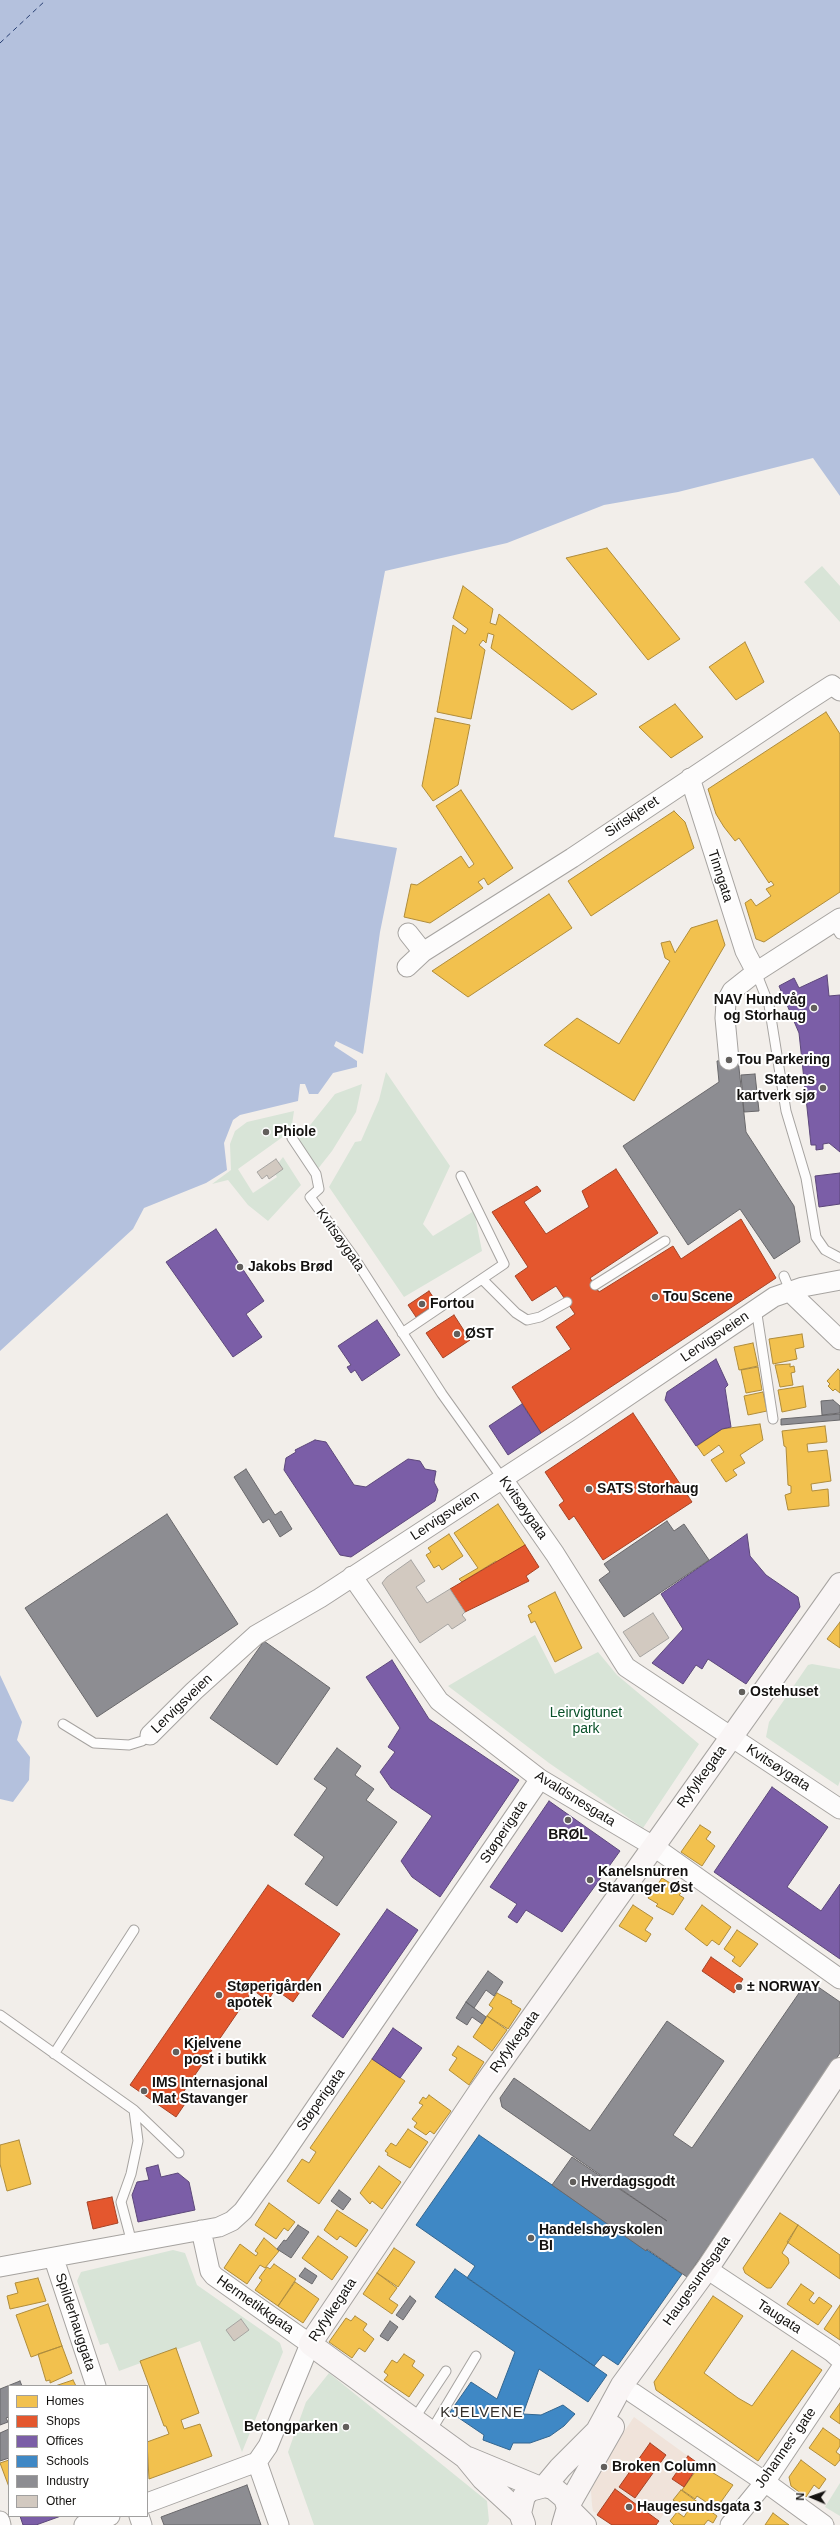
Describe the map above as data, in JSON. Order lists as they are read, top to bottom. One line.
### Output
{"streets":{"street":["Siriskjeret","Tinngata","Kvitsøygata","Lervigsveien","Ryfylkegata","Avaldsnesgata","Støperigata","Haugesundsgata","Hermetikkgata","Taugata","Spilderhauggata","Johannes' gate"]},"crossings":[["Siriskjeret","Tinngata"],["Kvitsøygata","Lervigsveien"],["Kvitsøygata","Ryfylkegata"],["Lervigsveien","Avaldsnesgata"],["Ryfylkegata","Avaldsnesgata"],["Ryfylkegata","Hermetikkgata"],["Avaldsnesgata","Støperigata"],["Støperigata","Hermetikkgata"],["Støperigata","Spilderhauggata"],["Haugesundsgata","Hermetikkgata"],["Haugesundsgata","Taugata"]],"districts":["KJELVENE"],"parks":["Leirvigtunet park"],"places":["NAV Hundvåg og Storhaug","Tou Parkering","Statens kartverk sjø","Phiole","Jakobs Brød","Tou Scene","Fortou","ØST","SATS Storhaug","Ostehuset","BRØL","Kanelsnurren Stavanger Øst","± NORWAY","Støperigården apotek","Kjelvene post i butikk","IMS Internasjonal Mat Stavanger","Hverdagsgodt","Handelshøyskolen BI","Betongparken","Broken Column","Haugesundsgata 3"],"legend":["Homes","Shops","Offices","Schools","Industry","Other"],"north":"left"}
